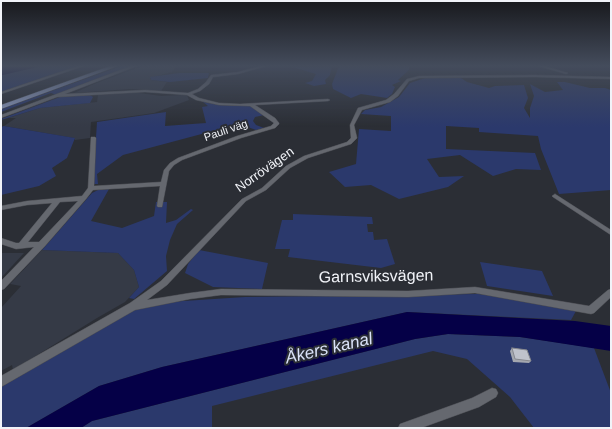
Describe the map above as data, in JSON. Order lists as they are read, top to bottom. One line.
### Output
{"streets":{"street":["Pauli väg","Norrövägen","Garnsviksvägen"]},"crossings":[["Norrövägen","Garnsviksvägen"]],"water":["Åkers kanal"]}
